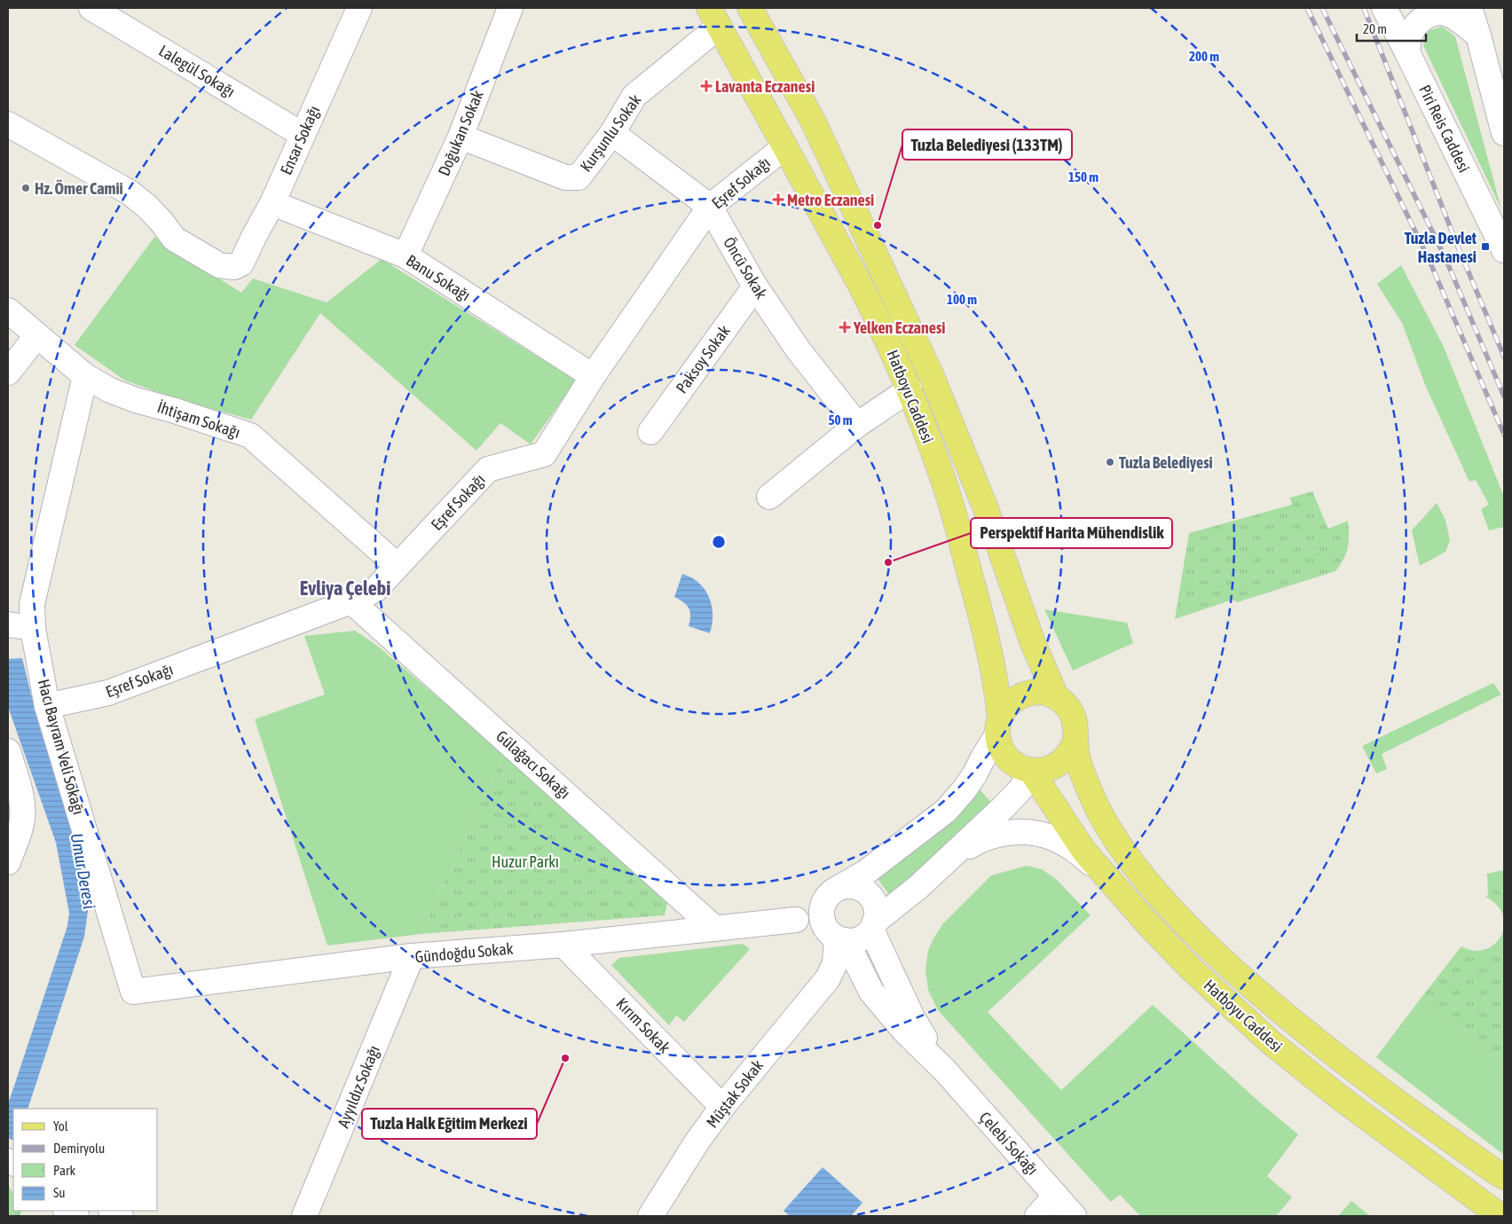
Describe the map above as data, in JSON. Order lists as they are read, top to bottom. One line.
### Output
{"streets":{"main road":["Hatboyu Caddesi"],"street":["Lalegül Sokağı","Piri Reis Caddesi","Doğukan Sokak","Kurşunlu Sokak","Ensar Sokağı","Eşref Sokağı","Öncü Sokak","Banu Sokağı","Paksoy Sokak","İhtişam Sokağı","Hacı Bayram Veli Sokağı","Gülağacı Sokağı","Gündoğdu Sokak","Kırım Sokak","Ayyıldız Sokağı","Müştak Sokak","Çelebi Sokağı"]},"crossings":[["Lalegül Sokağı","Ensar Sokağı"],["Doğukan Sokak","Kurşunlu Sokak"],["Doğukan Sokak","Banu Sokağı"],["Kurşunlu Sokak","Öncü Sokak"],["Kurşunlu Sokak","Hatboyu Caddesi"],["Ensar Sokağı","Banu Sokağı"],["Eşref Sokağı","Öncü Sokak"],["Eşref Sokağı","Banu Sokağı"],["Eşref Sokağı","Hatboyu Caddesi"],["Eşref Sokağı","İhtişam Sokağı"],["Eşref Sokağı","Hacı Bayram Veli Sokağı"],["Eşref Sokağı","Gülağacı Sokağı"],["Öncü Sokak","Paksoy Sokak"],["İhtişam Sokağı","Hacı Bayram Veli Sokağı"],["Hacı Bayram Veli Sokağı","Gündoğdu Sokak"],["Gülağacı Sokağı","Gündoğdu Sokak"],["Gündoğdu Sokak","Kırım Sokak"],["Gündoğdu Sokak","Ayyıldız Sokağı"],["Kırım Sokak","Müştak Sokak"]],"districts":["Evliya Çelebi"],"water":["Umur Deresi"],"parks":["Huzur Parkı"],"places":{"health":["Lavanta Eczanesi","Metro Eczanesi","Yelken Eczanesi"],"other":["Hz. Ömer Camii","Tuzla Belediyesi (133TM)","Tuzla Belediyesi","Perspektif Harita Mühendislik","Tuzla Halk Eğitim Merkezi"],"transit":["Tuzla Devlet Hastanesi"]},"legend":["Yol","Demiryolu","Park","Su"],"scale_bar":"20 m","rings":["200 m","150 m","100 m","50 m"]}
